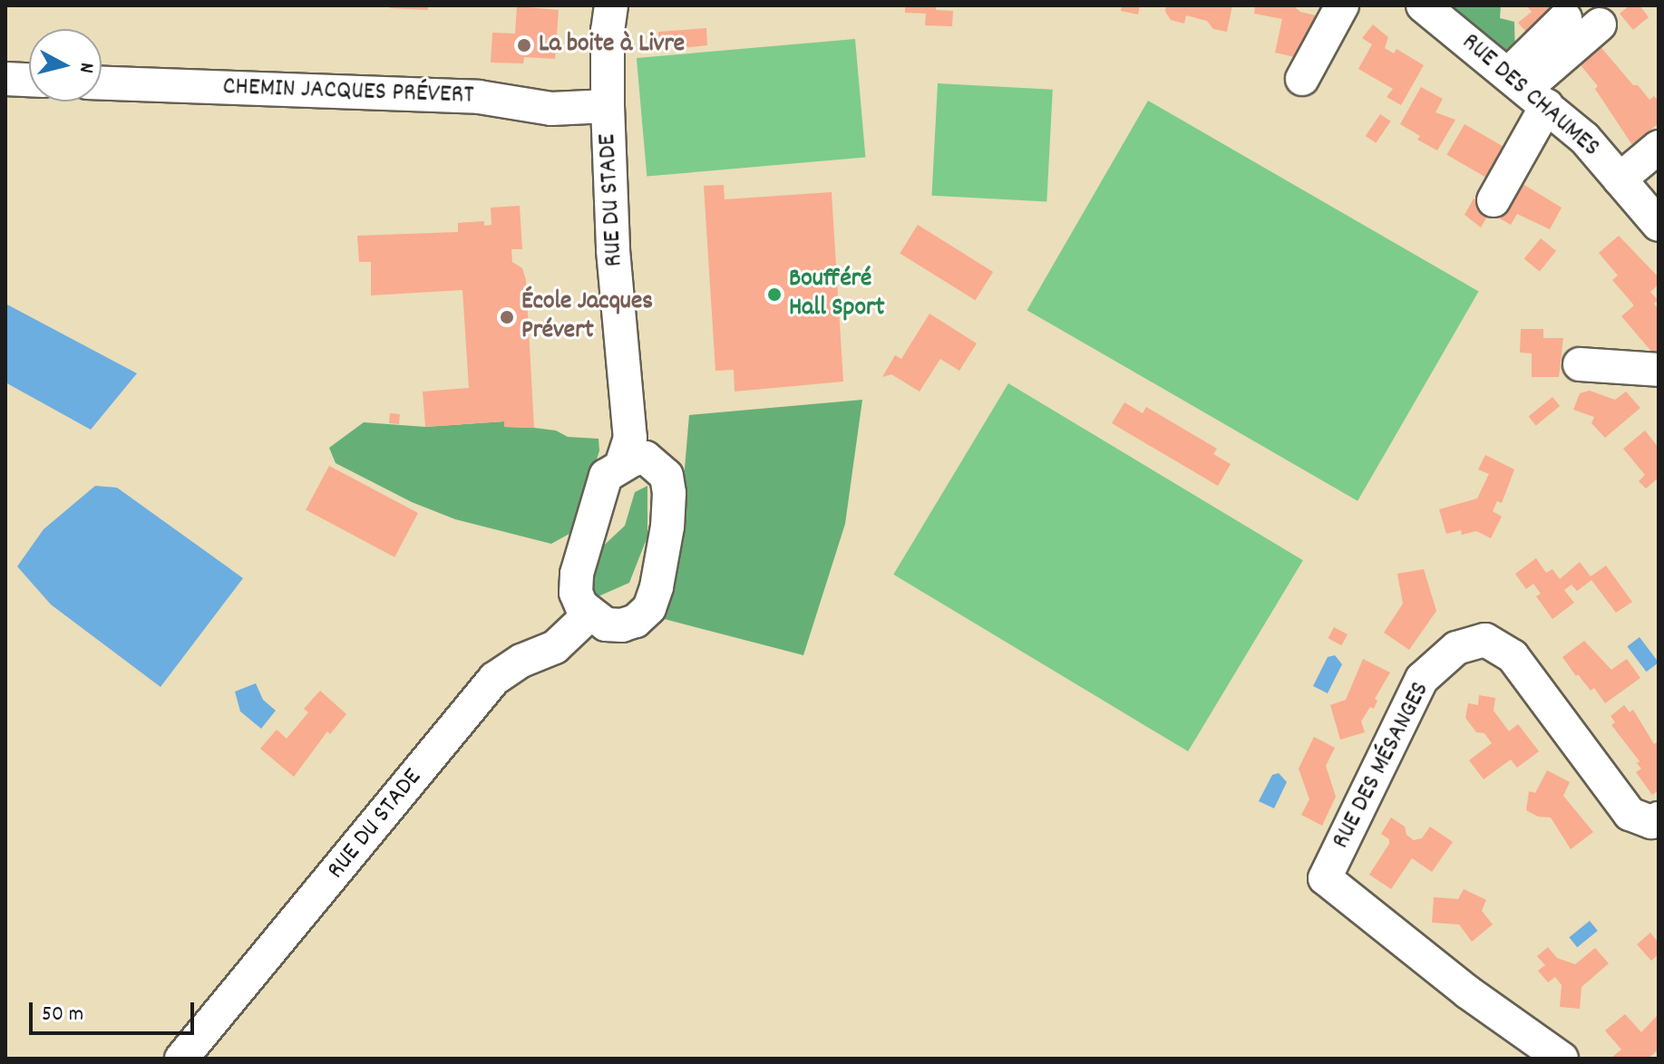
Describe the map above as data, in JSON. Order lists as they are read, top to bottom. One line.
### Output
{"streets":{"street":["CHEMIN JACQUES PRÉVERT","RUE DES CHAUMES","RUE DU STADE","RUE DES MÉSANGES"]},"crossings":[["CHEMIN JACQUES PRÉVERT","RUE DU STADE"]],"places":["La boite à Livre","Boufféré Hall Sport","École Jacques Prévert"],"scale_bar":"50 m","north":"right"}
